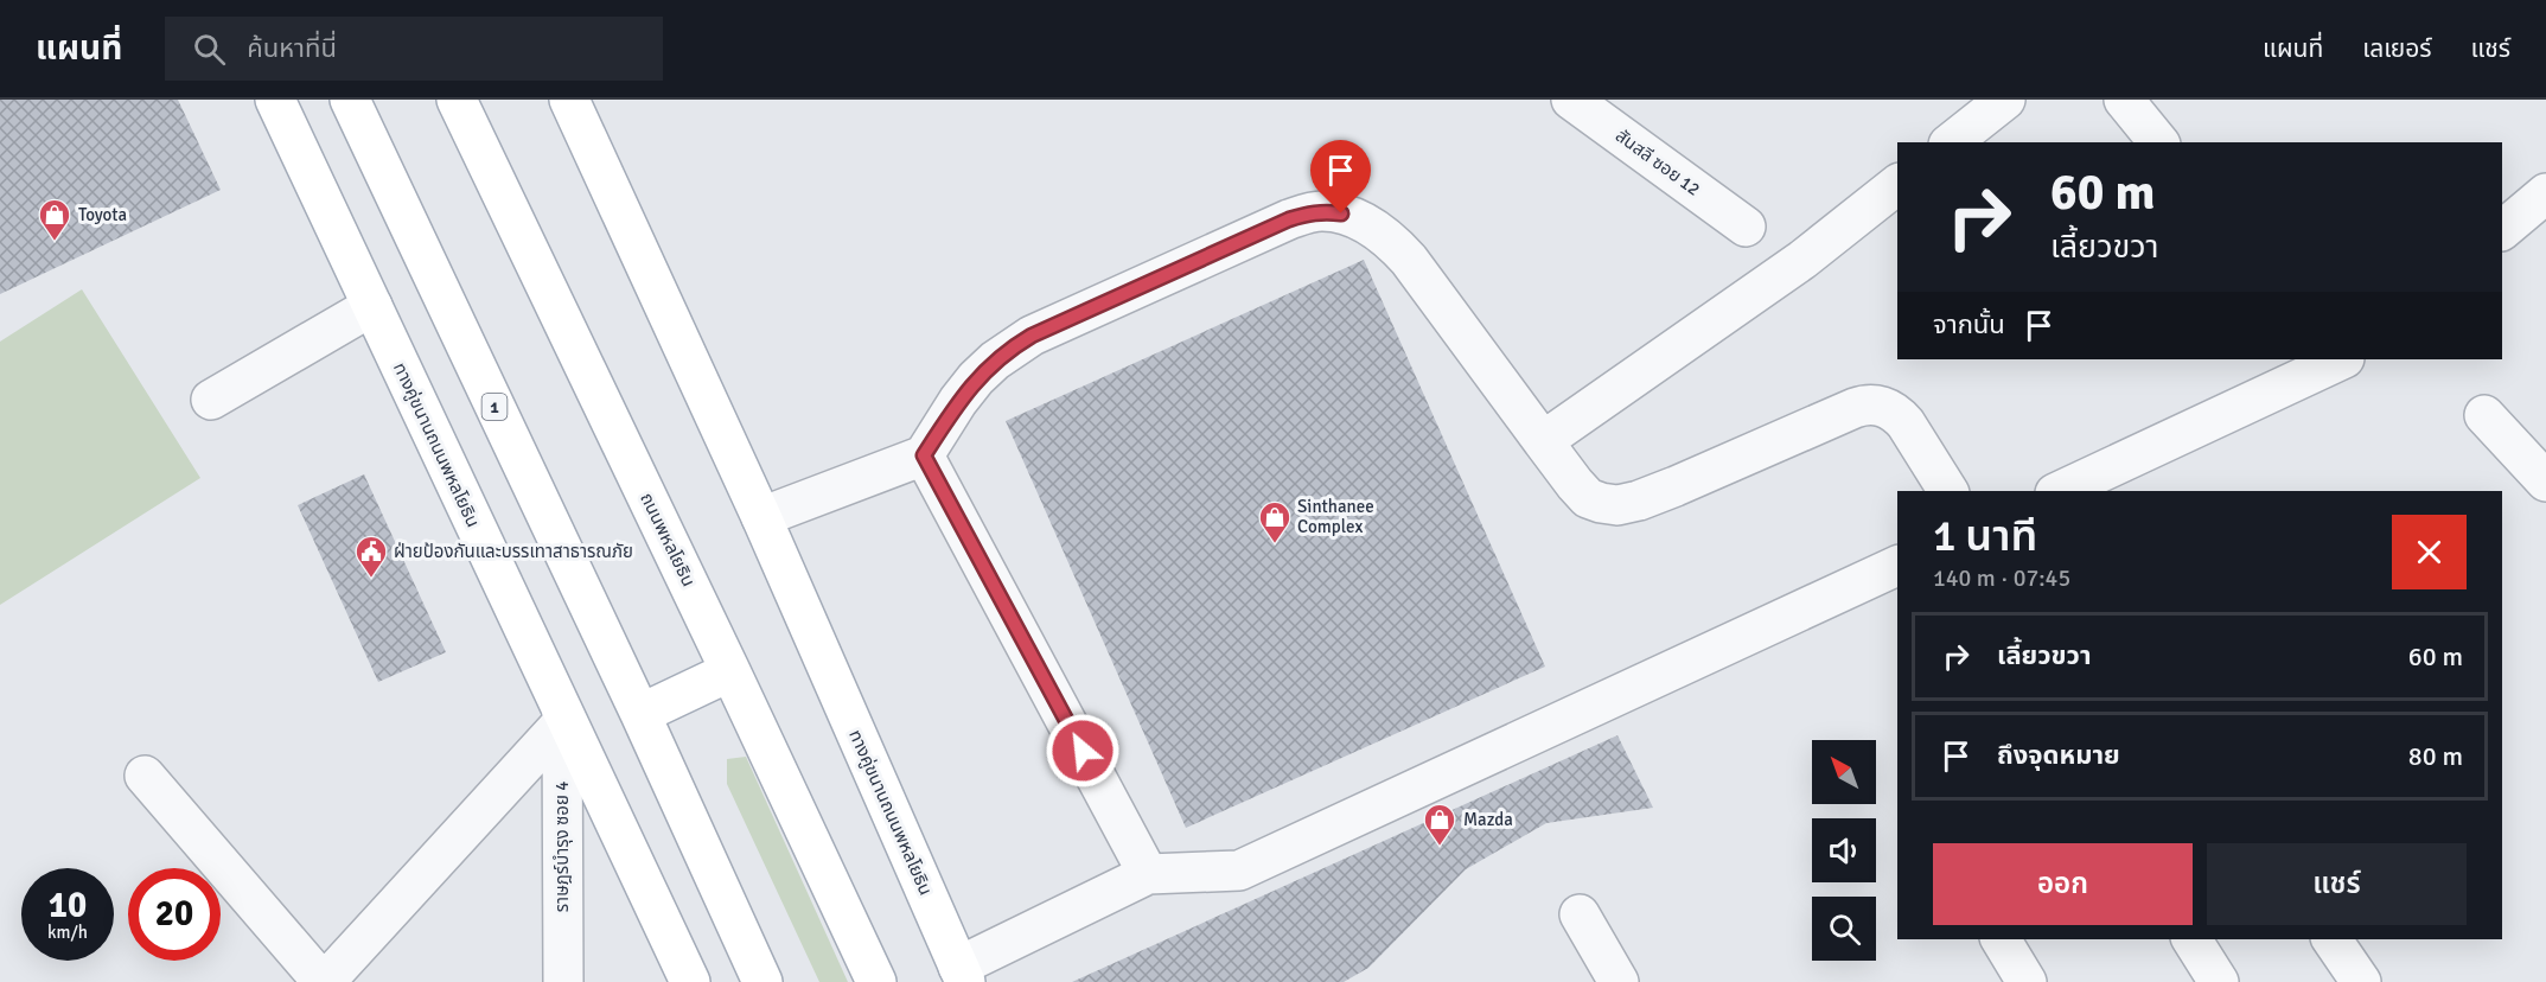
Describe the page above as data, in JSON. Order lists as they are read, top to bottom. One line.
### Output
{"streets":{"main road":["1","ทางคู่ขนานถนนพหลโยธิน","ถนนพหลโยธิน"],"street":["สันสลี ซอย 12","ราษฎร์บำรุง ซอย 4"]},"crossings":[["ทางคู่ขนานถนนพหลโยธิน","ราษฎร์บำรุง ซอย 4"]],"places":{"shop":["Toyota","Sinthanee Complex","Mazda"],"public building":["ฝ่ายป้องกันและบรรเทาสาธารณภัย"]},"north":"top left","page":{"header":"แผนที่","search":"ค้นหาที่นี่","nav":["แผนที่","เลเยอร์","แชร์"],"turn":["60 m","เลี้ยวขวา"],"then":"จากนั้น","heading":["1 นาที","140 m · 07:45"],"list":[{"name":"เลี้ยวขวา","value":"60 m"},{"name":"ถึงจุดหมาย","value":"80 m"}],"buttons":["ออก","แชร์"],"speed":"10 km/h","limit":"20"}}
